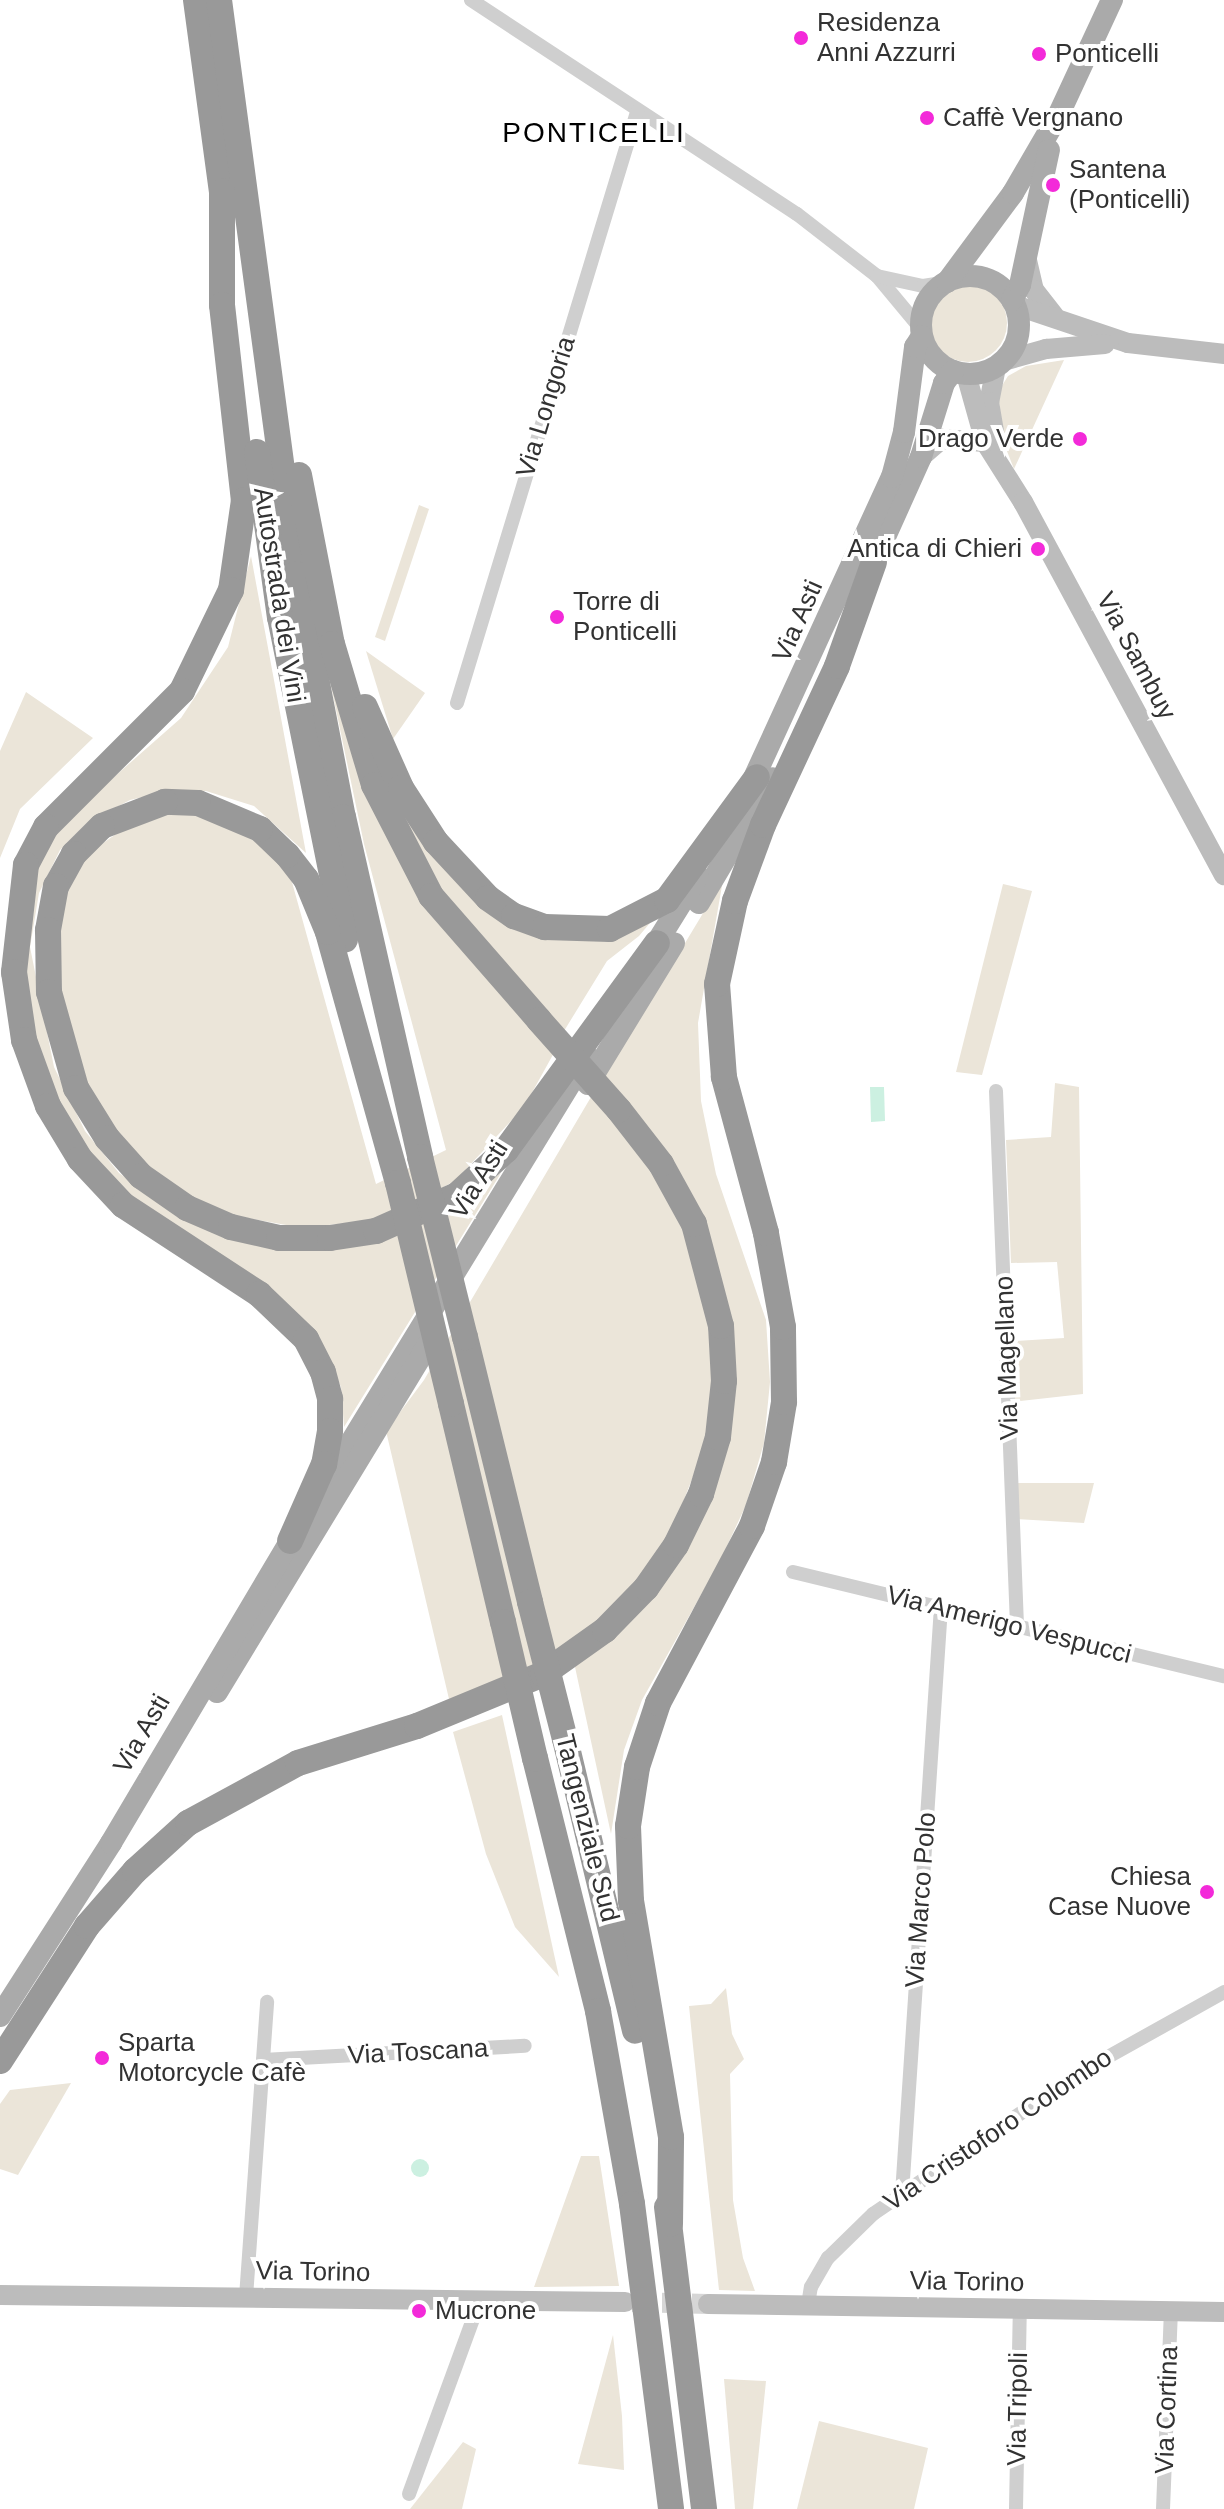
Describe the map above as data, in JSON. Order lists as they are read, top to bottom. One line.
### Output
{"streets":{"highway":["Autostrada dei Vini","Tangenziale Sud"],"main road":["Via Asti"],"street":["Via Longoria","Via Sambuy","Via Magellano","Via Amerigo Vespucci","Via Marco Polo","Via Toscana","Via Cristoforo Colombo","Via Torino","Via Tripoli","Via Cortina"]},"crossings":[["Autostrada dei Vini","Tangenziale Sud"],["Via Asti","Via Sambuy"],["Via Magellano","Via Amerigo Vespucci"],["Via Amerigo Vespucci","Via Marco Polo"],["Via Marco Polo","Via Cristoforo Colombo"],["Via Cristoforo Colombo","Via Torino"],["Via Torino","Via Tripoli"],["Via Torino","Via Cortina"]],"districts":["PONTICELLI"],"places":["Residenza Anni Azzurri","Ponticelli","Caffè Vergnano","Santena (Ponticelli)","Drago Verde","Antica di Chieri","Torre di Ponticelli","Chiesa Case Nuove","Sparta Motorcycle Cafè","Mucrone"]}
